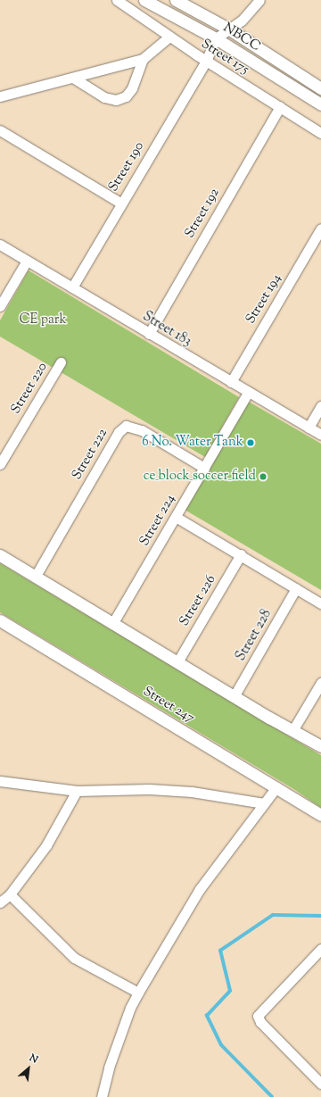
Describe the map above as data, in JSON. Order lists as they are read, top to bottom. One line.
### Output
{"streets":{"street":["NBCC","Street 175","Street 190","Street 192","Street 194","Street 183","Street 220","Street 222","Street 224","Street 226","Street 228","Street 247"]},"crossings":[["NBCC","Street 190"],["Street 175","Street 190"],["Street 175","Street 192"],["Street 190","Street 183"],["Street 192","Street 183"],["Street 194","Street 183"],["Street 183","Street 224"],["Street 222","Street 224"]],"parks":["CE park"],"places":["6 No. Water Tank","ce_block_soccer_field"],"north":"top right"}
